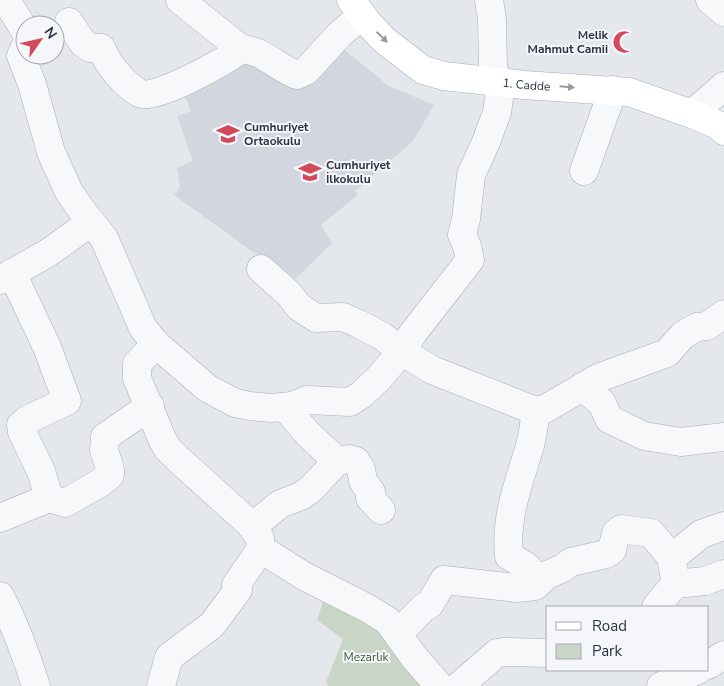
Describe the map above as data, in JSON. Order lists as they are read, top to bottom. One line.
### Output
{"streets":{"main road":["1. Cadde"]},"one_way":["1. Cadde"],"parks":["Mezarlık"],"places":{"mosque":["Melik Mahmut Camii"],"school or university":["Cumhuriyet Ortaokulu","Cumhuriyet İlkokulu"]},"legend":["Road","Park"],"north":"top right"}
